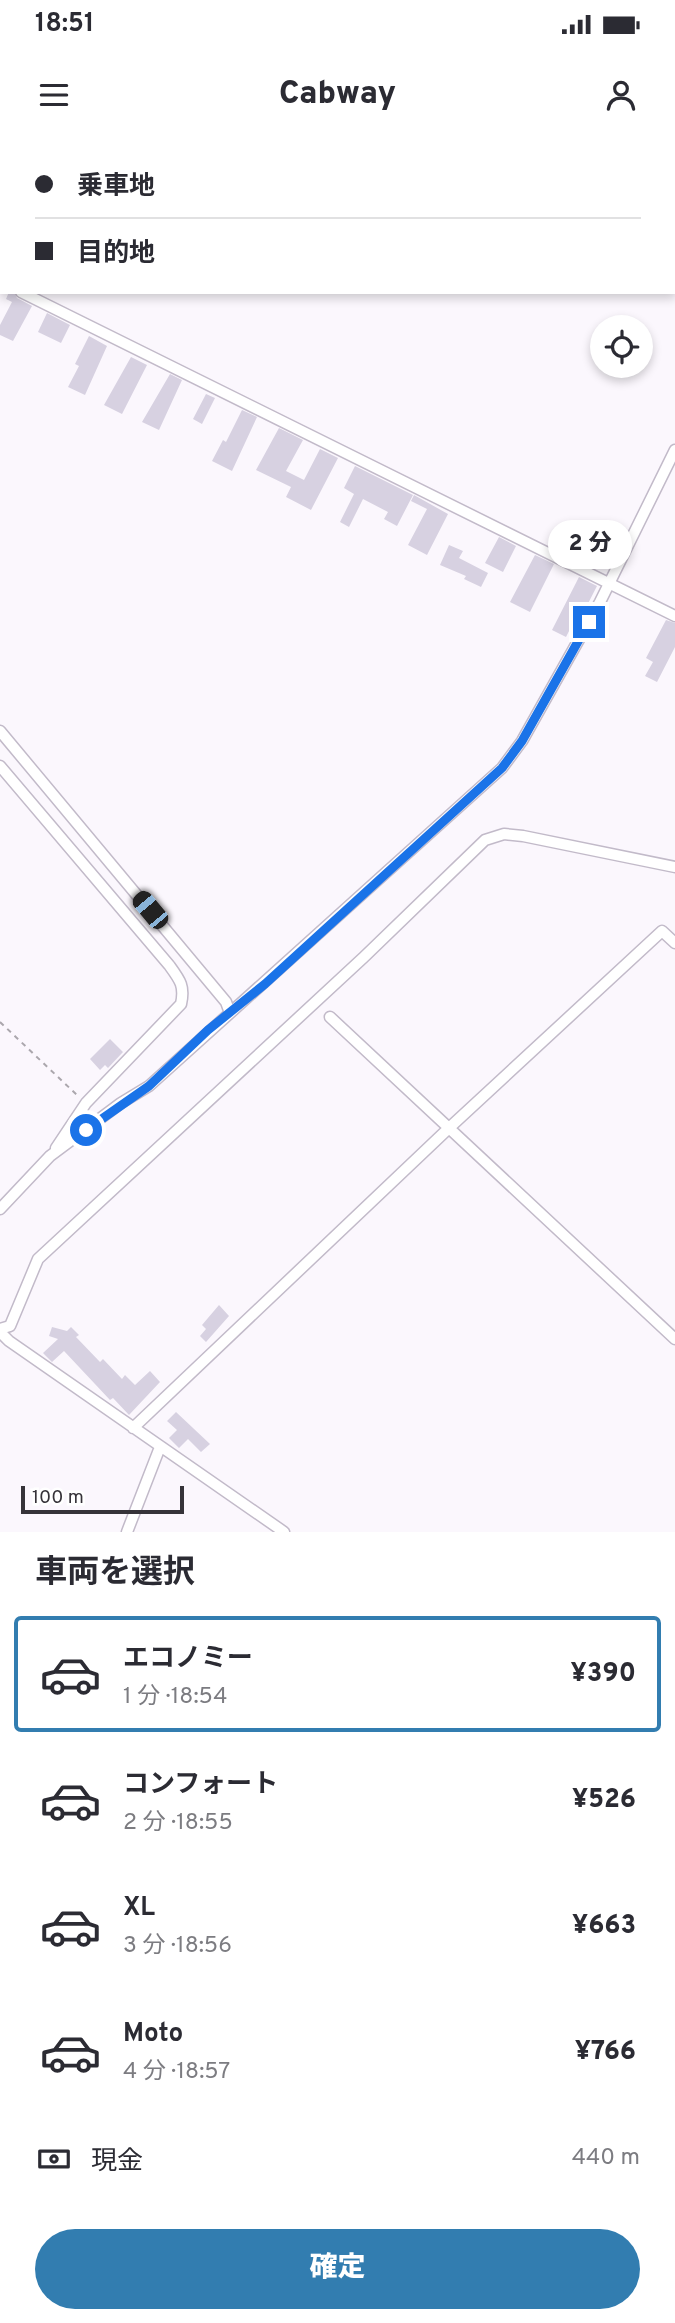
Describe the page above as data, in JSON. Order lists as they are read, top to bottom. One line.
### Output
{"scale_bar":"100 m","page":{"status":"18:51","header":"Cabway","banner":["乗車地","目的地"],"bubble":"2 分","scale":"100 m","heading":"車両を選択","list":[{"name":"エコノミー","note":"1 分 · 18:54","value":"¥390"},{"name":"コンフォート","note":"2 分 · 18:55","value":"¥526"},{"name":"XL","note":"3 分 · 18:56","value":"¥663"},{"name":"Moto","note":"4 分 · 18:57","value":"¥766"}],"pay":["現金","440 m"],"buttons":"確定"}}
